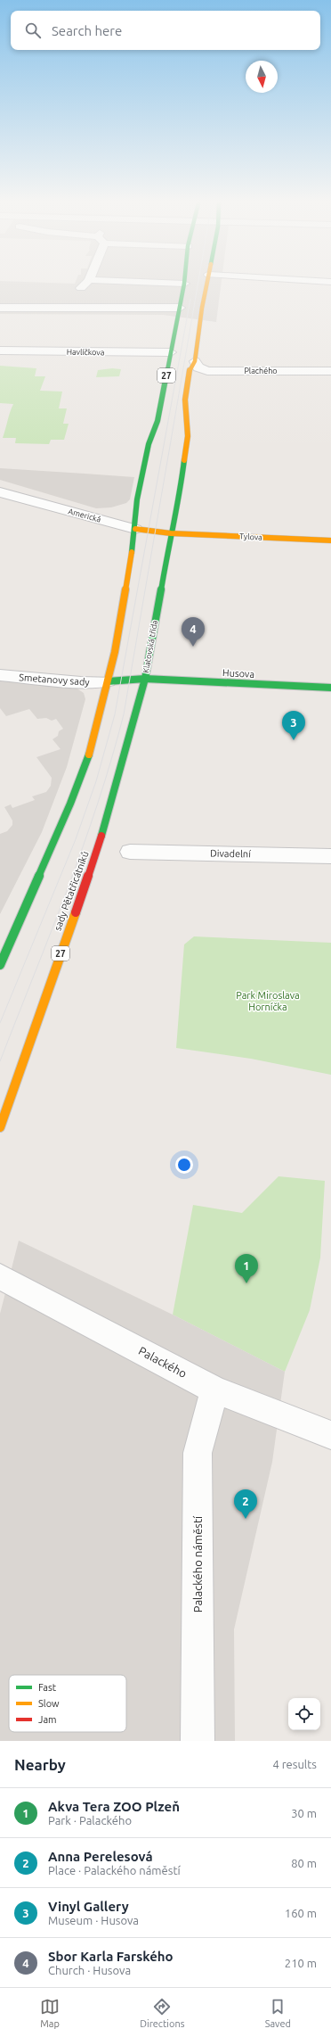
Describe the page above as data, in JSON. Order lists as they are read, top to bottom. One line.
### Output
{"streets":{"main road":["27","Americká","Tylova","Klatovská třída","Husova","sady Pětatřicátníků"],"street":["Havlíčkova","Plachého","Smetanovy sady","Divadelní","Palackého","Palackého náměstí"]},"crossings":[["Havlíčkova","27"],["Plachého","Klatovská třída"],["27","Americká"],["27","Klatovská třída"],["27","Smetanovy sady"],["Americká","Tylova"],["Americká","Klatovská třída"],["Tylova","Klatovská třída"],["Klatovská třída","Husova"],["Klatovská třída","Smetanovy sady"],["Klatovská třída","sady Pětatřicátníků"],["Husova","sady Pětatřicátníků"],["Palackého","Palackého náměstí"]],"parks":["Park Miroslava Horníčka"],"legend":["Fast","Slow","Jam"],"north":"bottom","page":{"search":"Search here","pins":["4","3","1","2"],"heading":["Nearby","4 results"],"list":[{"mark":"1","name":"Akva Tera ZOO Plzeň","note":"Park · Palackého","value":"30 m"},{"mark":"2","name":"Anna Perelesová","note":"Place · Palackého náměstí","value":"80 m"},{"mark":"3","name":"Vinyl Gallery","note":"Museum · Husova","value":"160 m"},{"mark":"4","name":"Sbor Karla Farského","note":"Church · Husova","value":"210 m"}],"nav":["Map","Directions","Saved"]}}
